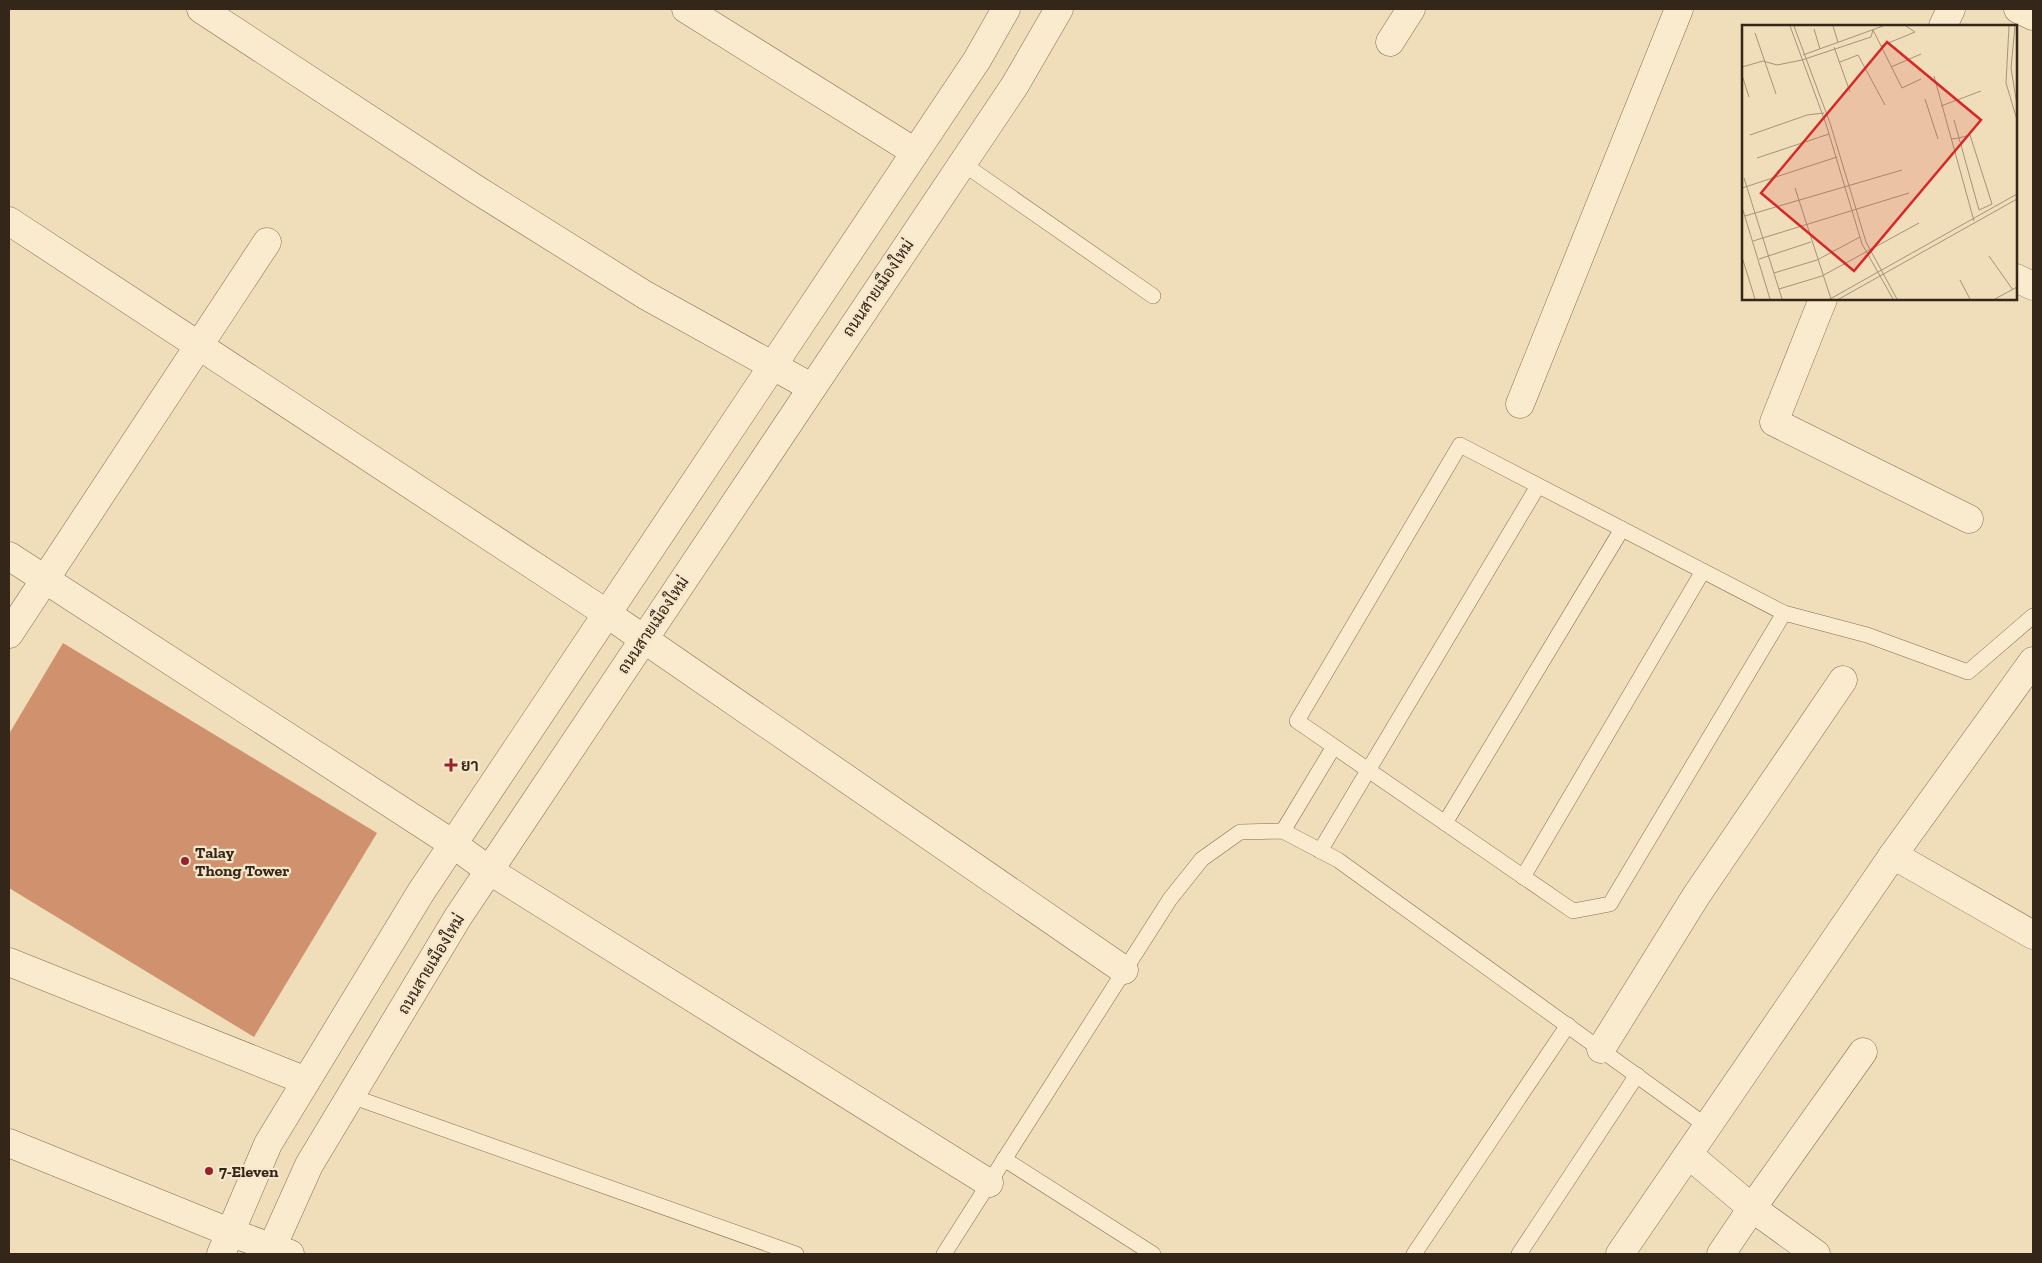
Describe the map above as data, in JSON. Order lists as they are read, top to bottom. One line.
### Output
{"streets":{"street":["ถนนสายเมืองใหม่"]},"places":{"health":["ยา"],"other":["Talay Thong Tower","7-Eleven"]}}
